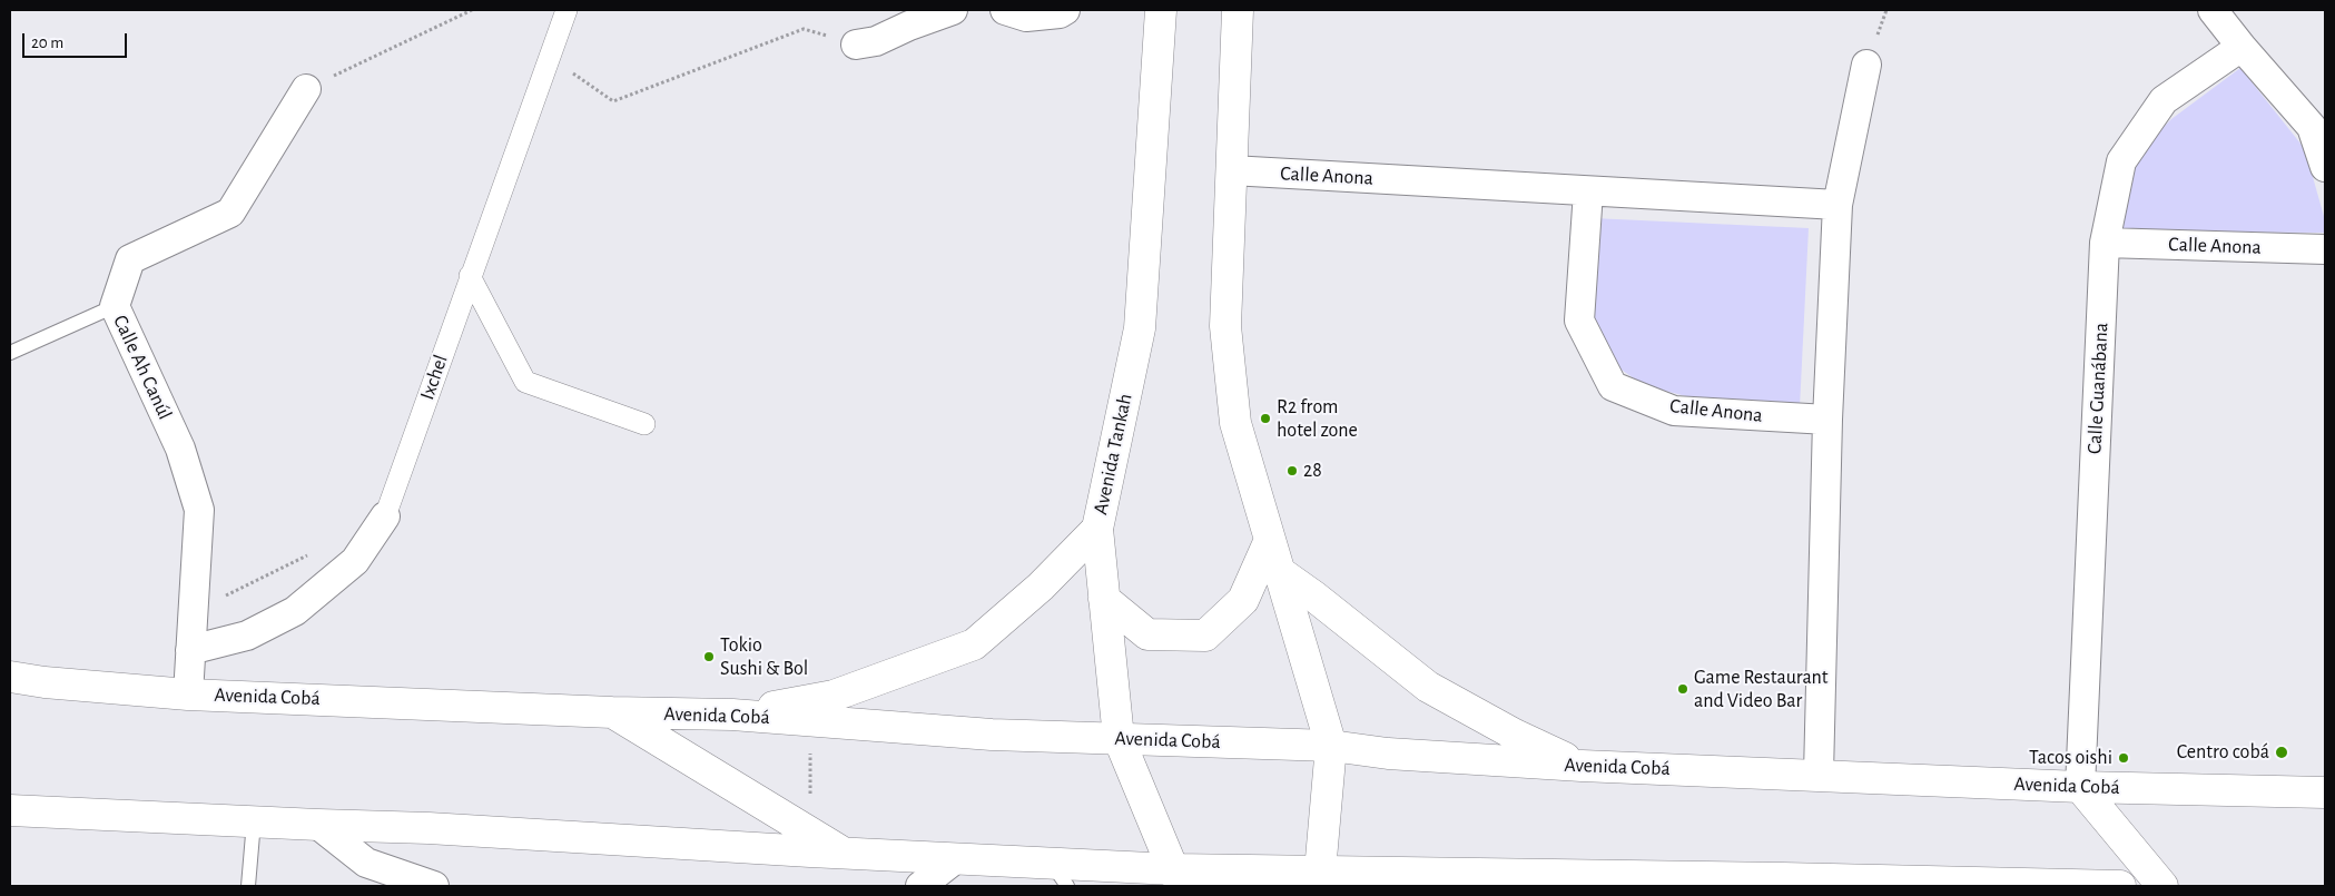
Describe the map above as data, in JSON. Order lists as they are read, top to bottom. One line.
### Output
{"streets":{"main road":["Avenida Tankah","Avenida Cobá"],"street":["Calle Anona","Calle Ah Canúl","Ixchel","Calle Guanábana"]},"crossings":[["Calle Anona","Calle Guanábana"],["Calle Ah Canúl","Ixchel"],["Calle Ah Canúl","Avenida Cobá"],["Calle Guanábana","Avenida Cobá"],["Avenida Tankah","Avenida Cobá"]],"places":["R2 from hotel zone","28","Tokio Sushi & Bol","Game Restaurant and Video Bar","Centro cobá","Tacos oishi"],"scale_bar":"20 m"}
